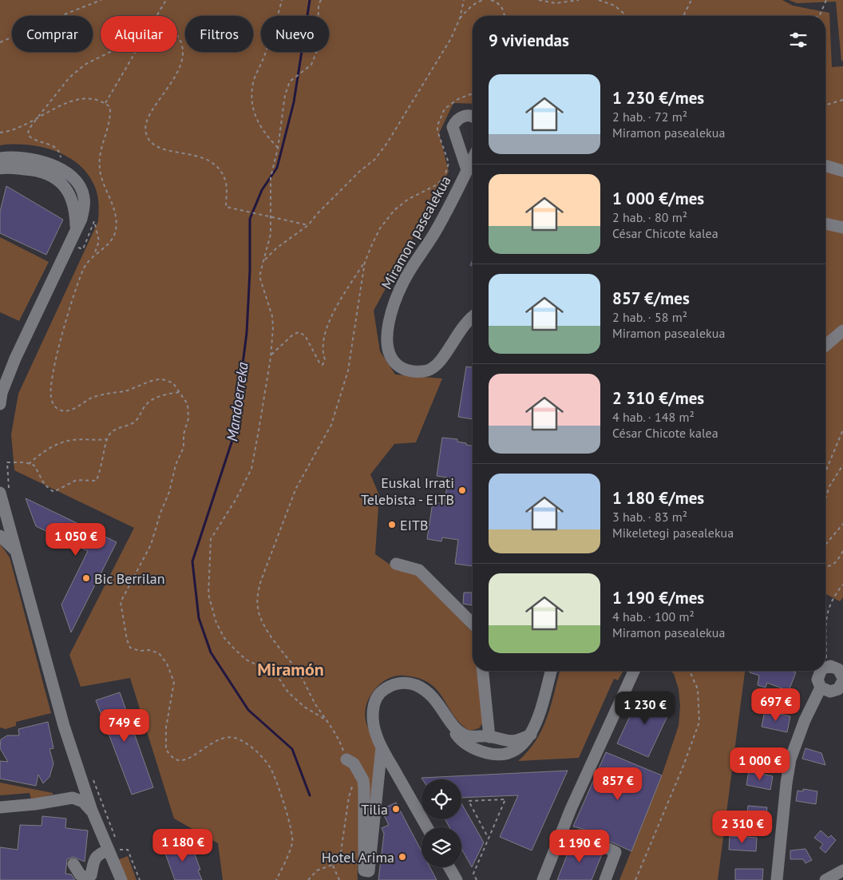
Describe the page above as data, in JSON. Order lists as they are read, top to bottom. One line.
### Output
{"streets":{"street":["Miramon pasealekua"]},"districts":["Miramón"],"water":["Mandoerreka"],"places":["Euskal Irrati Telebista - EITB","EITB","Bic Berrilan","Tilia","Hotel Arima"],"page":{"chip":["Comprar","Alquilar","Filtros","Nuevo"],"heading":"9 viviendas","list":[{"name":"1 230 €/mes","note":"2 hab. · 72 m² · Miramon pasealekua"},{"name":"1 000 €/mes","note":"2 hab. · 80 m² · César Chicote kalea"},{"name":"857 €/mes","note":"2 hab. · 58 m² · Miramon pasealekua"},{"name":"2 310 €/mes","note":"4 hab. · 148 m² · César Chicote kalea"},{"name":"1 180 €/mes","note":"3 hab. · 83 m² · Mikeletegi pasealekua"},{"name":"1 190 €/mes","note":"4 hab. · 100 m² · Miramon pasealekua"}],"price":["1 050 €","697 €","1 230 €","749 €","1 000 €","857 €","2 310 €","1 180 €","1 190 €"]}}
